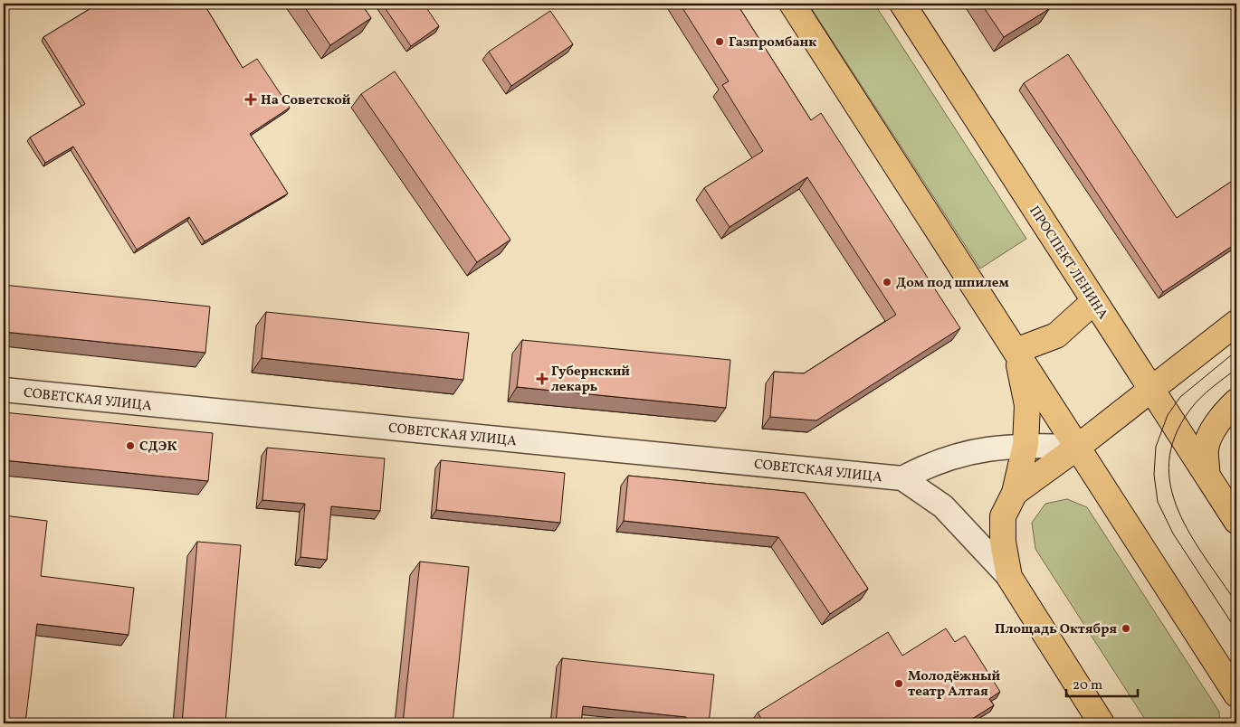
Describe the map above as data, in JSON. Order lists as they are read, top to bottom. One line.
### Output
{"streets":{"main road":["ПРОСПЕКТ ЛЕНИНА"],"street":["СОВЕТСКАЯ УЛИЦА"]},"places":{"other":["Газпромбанк","Дом под шпилем","СДЭК","Площадь Октября","Молодёжный театр Алтая"],"health":["На Советской","Губернский лекарь"]},"scale_bar":"20 m"}
